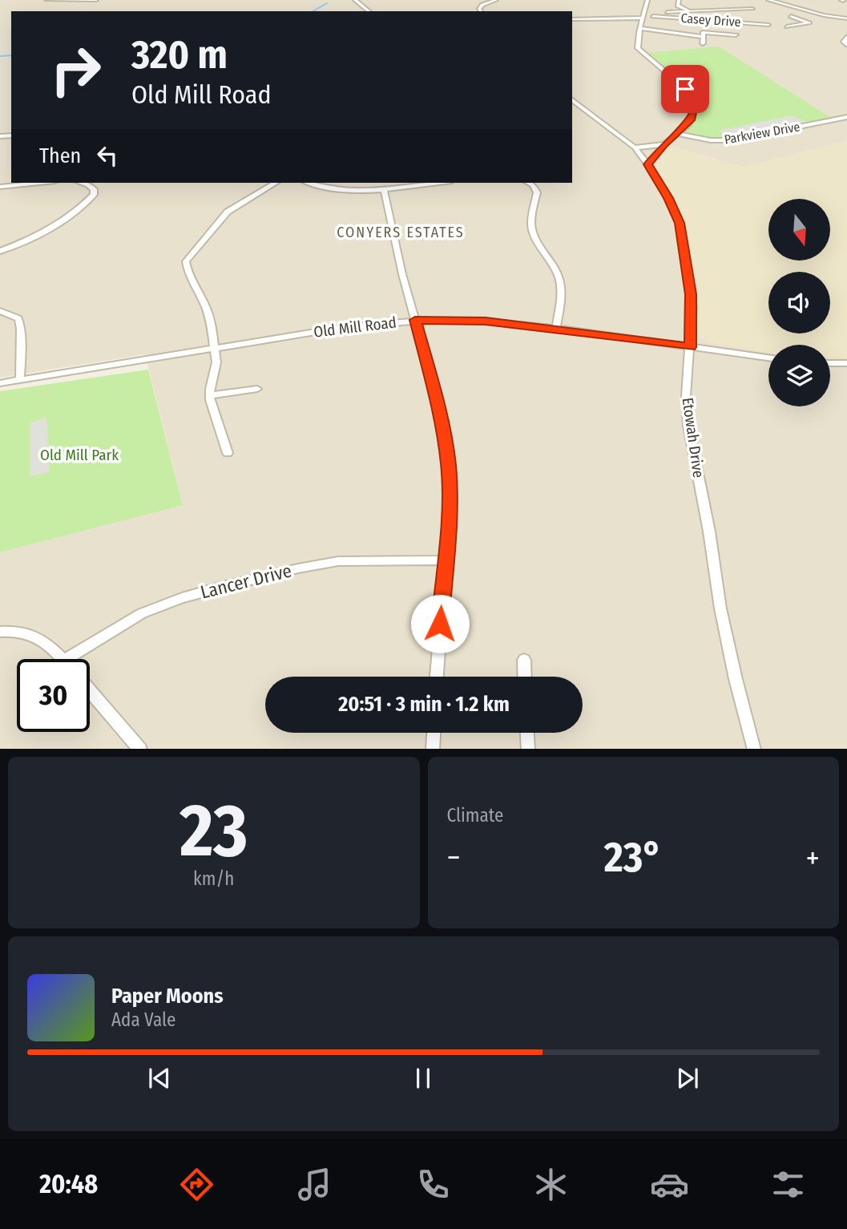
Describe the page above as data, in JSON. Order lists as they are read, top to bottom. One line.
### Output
{"streets":{"street":["Casey Drive","Parkview Drive","Old Mill Road","Etowah Drive","Lancer Drive"]},"crossings":[["Old Mill Road","Etowah Drive"]],"districts":["CONYERS ESTATES"],"parks":["Old Mill Park"],"north":"bottom","page":{"turn":["320 m","Old Mill Road"],"then":"Then","limit":"30","trip":"20:51 · 3 min · 1.2 km","tile":[["23","km/h"],"Climate"],"heat":["−","23°","+"],"song":["Paper Moons","Ada Vale"],"tabs":"20:48"}}
